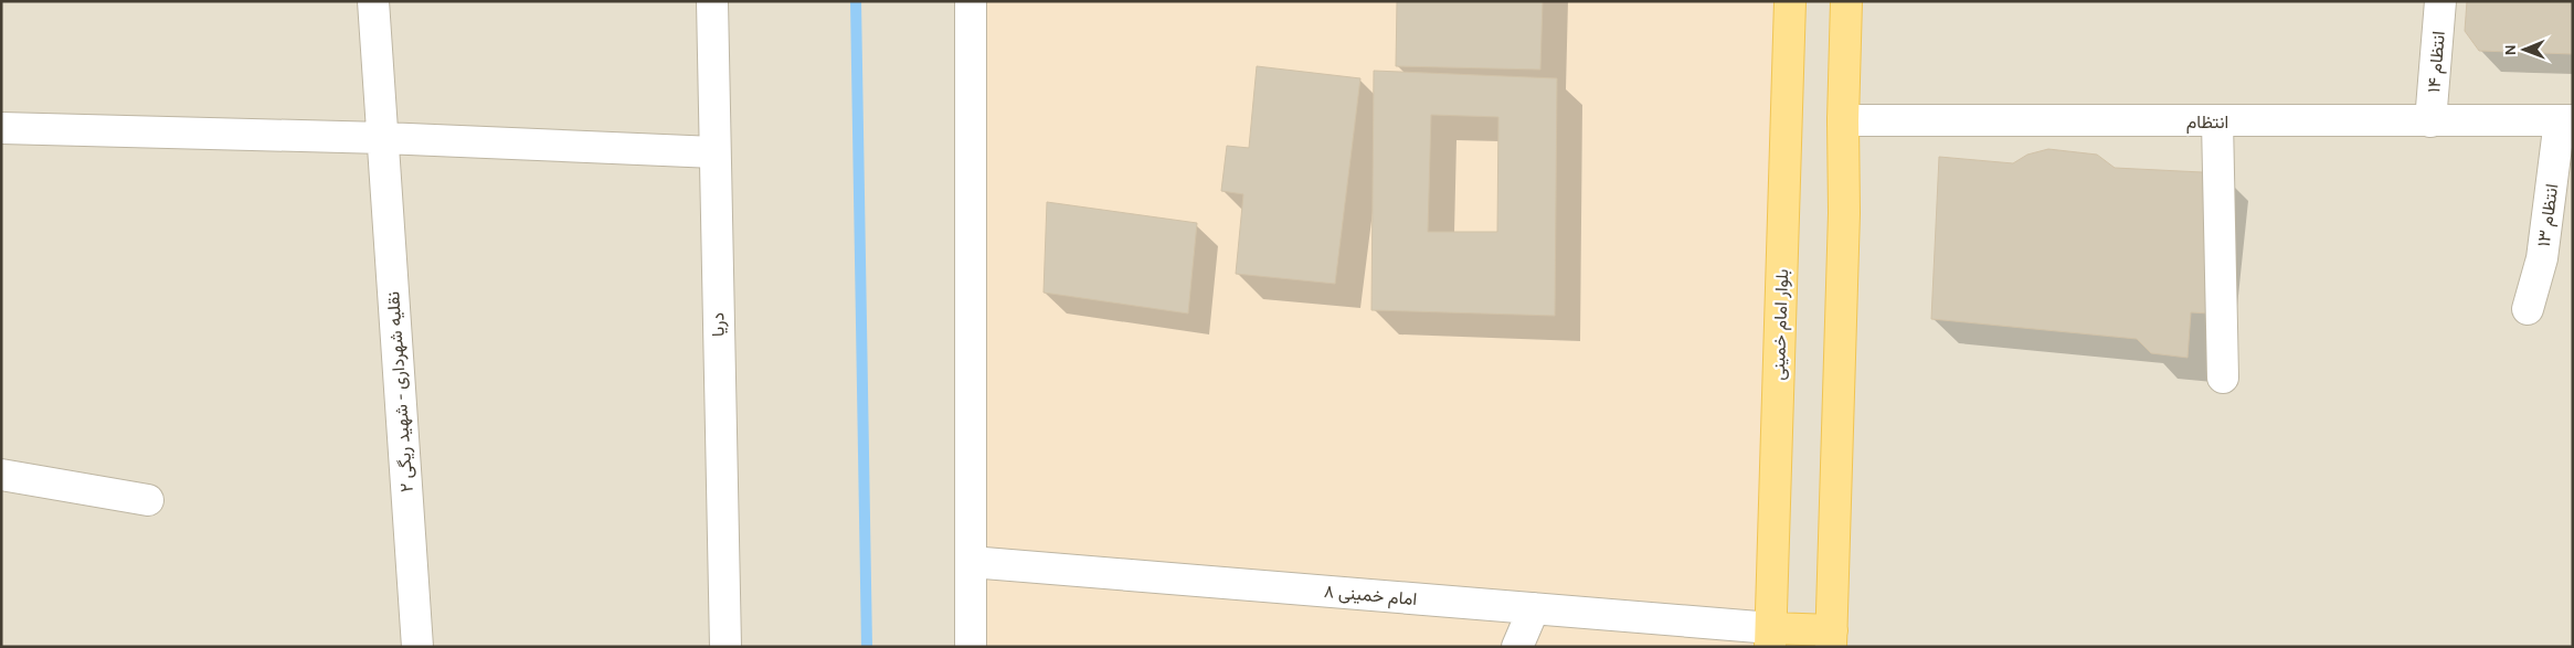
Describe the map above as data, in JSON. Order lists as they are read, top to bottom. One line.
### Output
{"streets":{"main road":["بلوار امام خمینی"],"street":["انتظام ۱۴","انتظام","انتظام ۱۳","دریا","نقلیه شهرداری - شهید ریگی ۲","امام خمینی ۸"]},"crossings":[["انتظام ۱۴","انتظام"],["انتظام","انتظام ۱۳"],["بلوار امام خمینی","امام خمینی ۸"]],"north":"left"}
